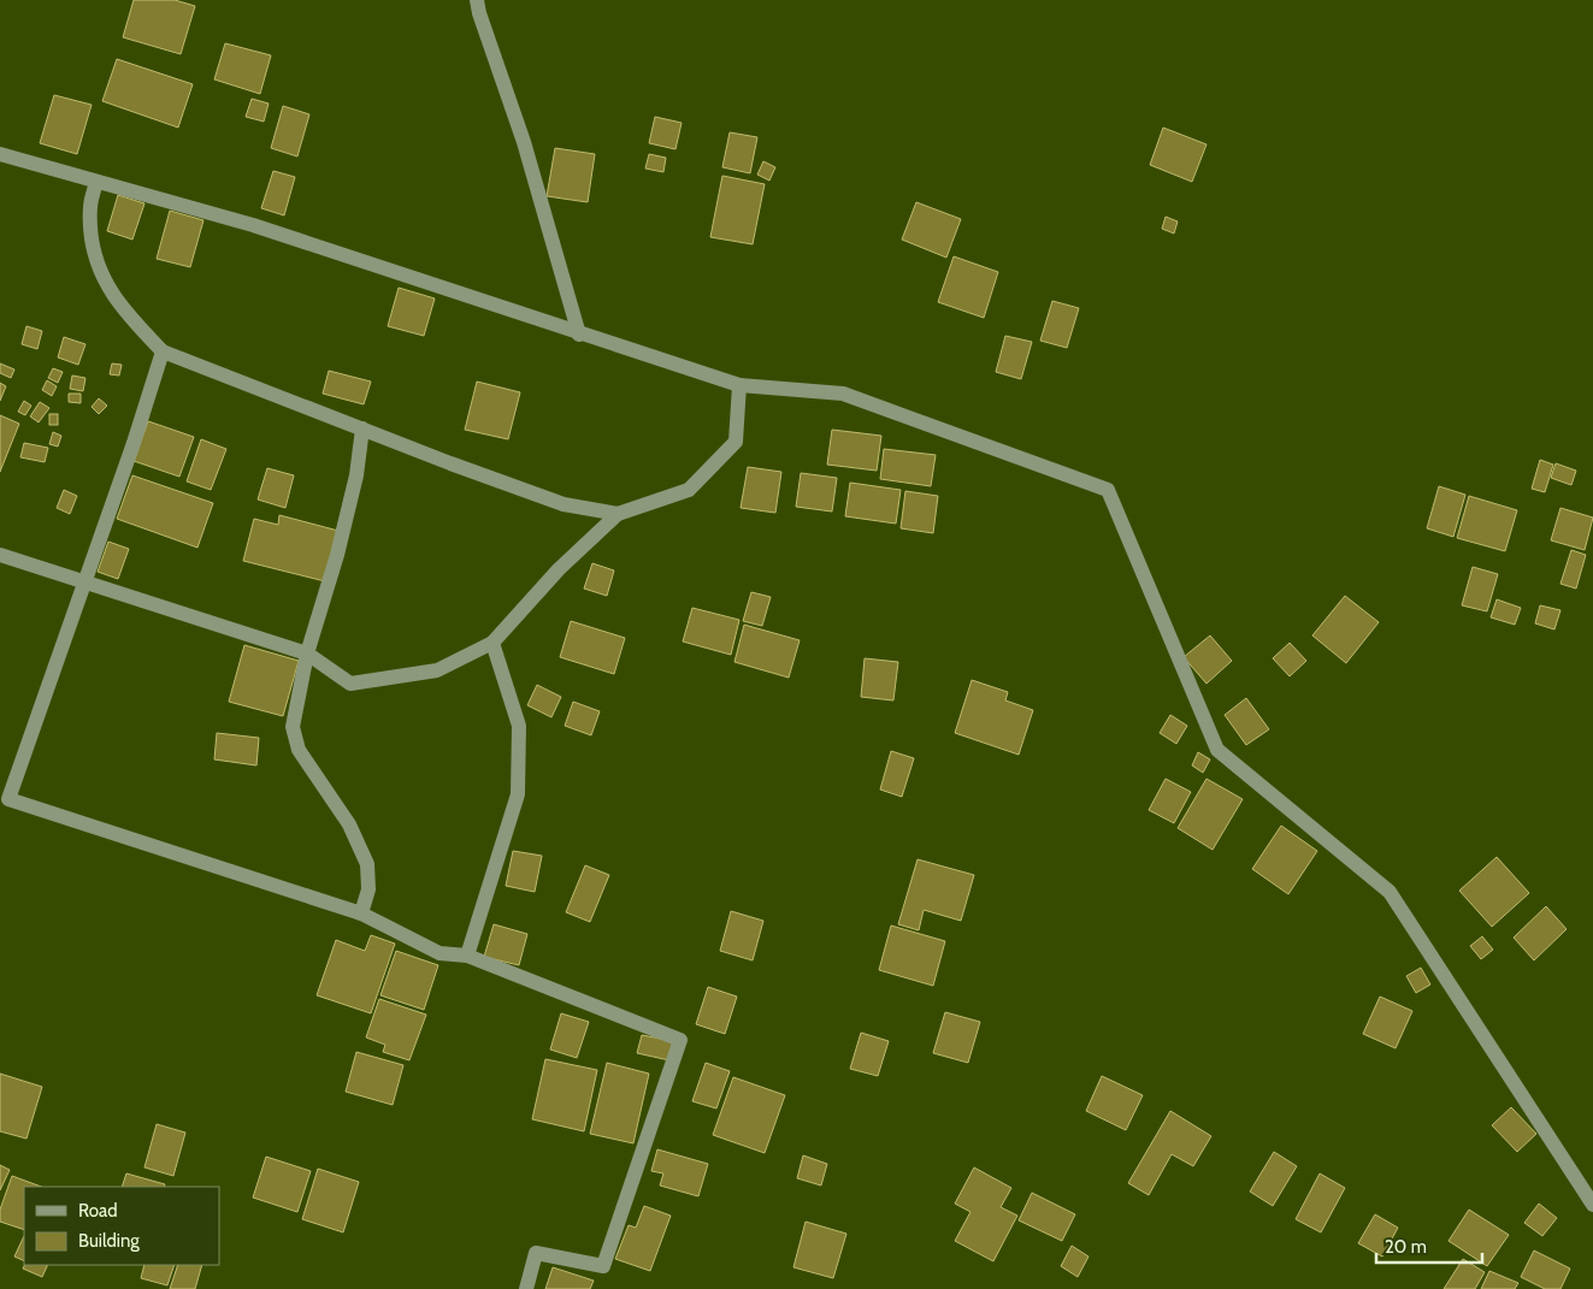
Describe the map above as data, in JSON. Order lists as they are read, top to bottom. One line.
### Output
{"legend":["Road","Building"],"scale_bar":"20 m"}
